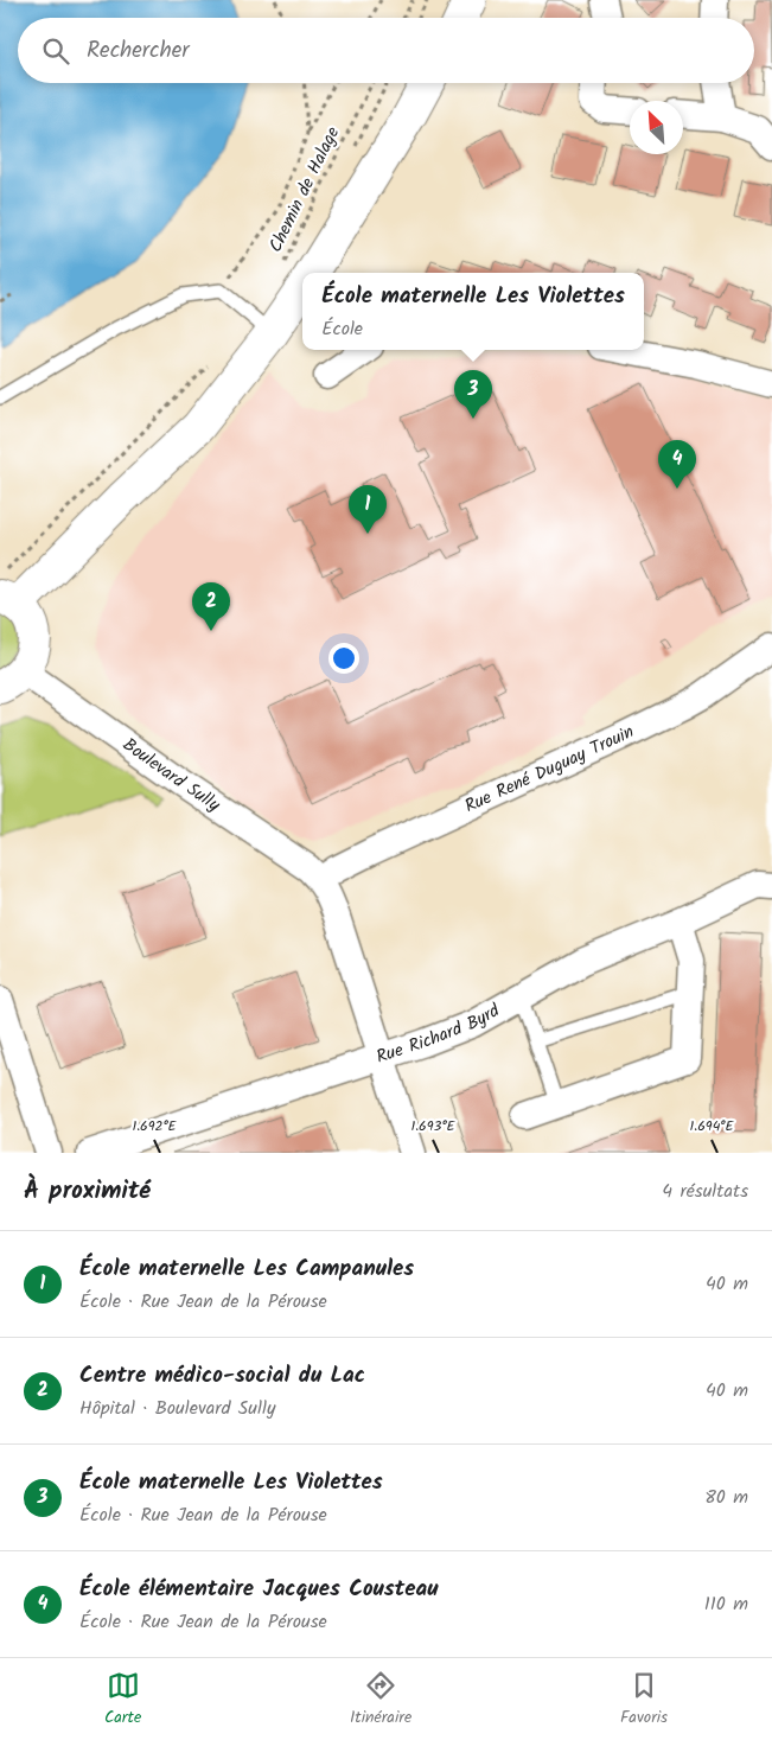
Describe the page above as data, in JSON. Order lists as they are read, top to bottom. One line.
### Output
{"streets":{"street":["Rue René Duguay Trouin","Boulevard Sully","Rue Richard Byrd"],"path":["Chemin de Halage"]},"crossings":[["Rue René Duguay Trouin","Boulevard Sully"]],"north":"top left","page":{"search":"Rechercher","popup":["École maternelle Les Violettes","École"],"pins":["3","4","1","2"],"heading":["À proximité","4 résultats"],"list":[{"mark":"1","name":"École maternelle Les Campanules","note":"École · Rue Jean de la Pérouse","value":"40 m"},{"mark":"2","name":"Centre médico-social du Lac","note":"Hôpital · Boulevard Sully","value":"40 m"},{"mark":"3","name":"École maternelle Les Violettes","note":"École · Rue Jean de la Pérouse","value":"80 m"},{"mark":"4","name":"École élémentaire Jacques Cousteau","note":"École · Rue Jean de la Pérouse","value":"110 m"}],"nav":["Carte","Itinéraire","Favoris"]},"coordinates":["1.693°E","1.694°E","1.692°E"]}
